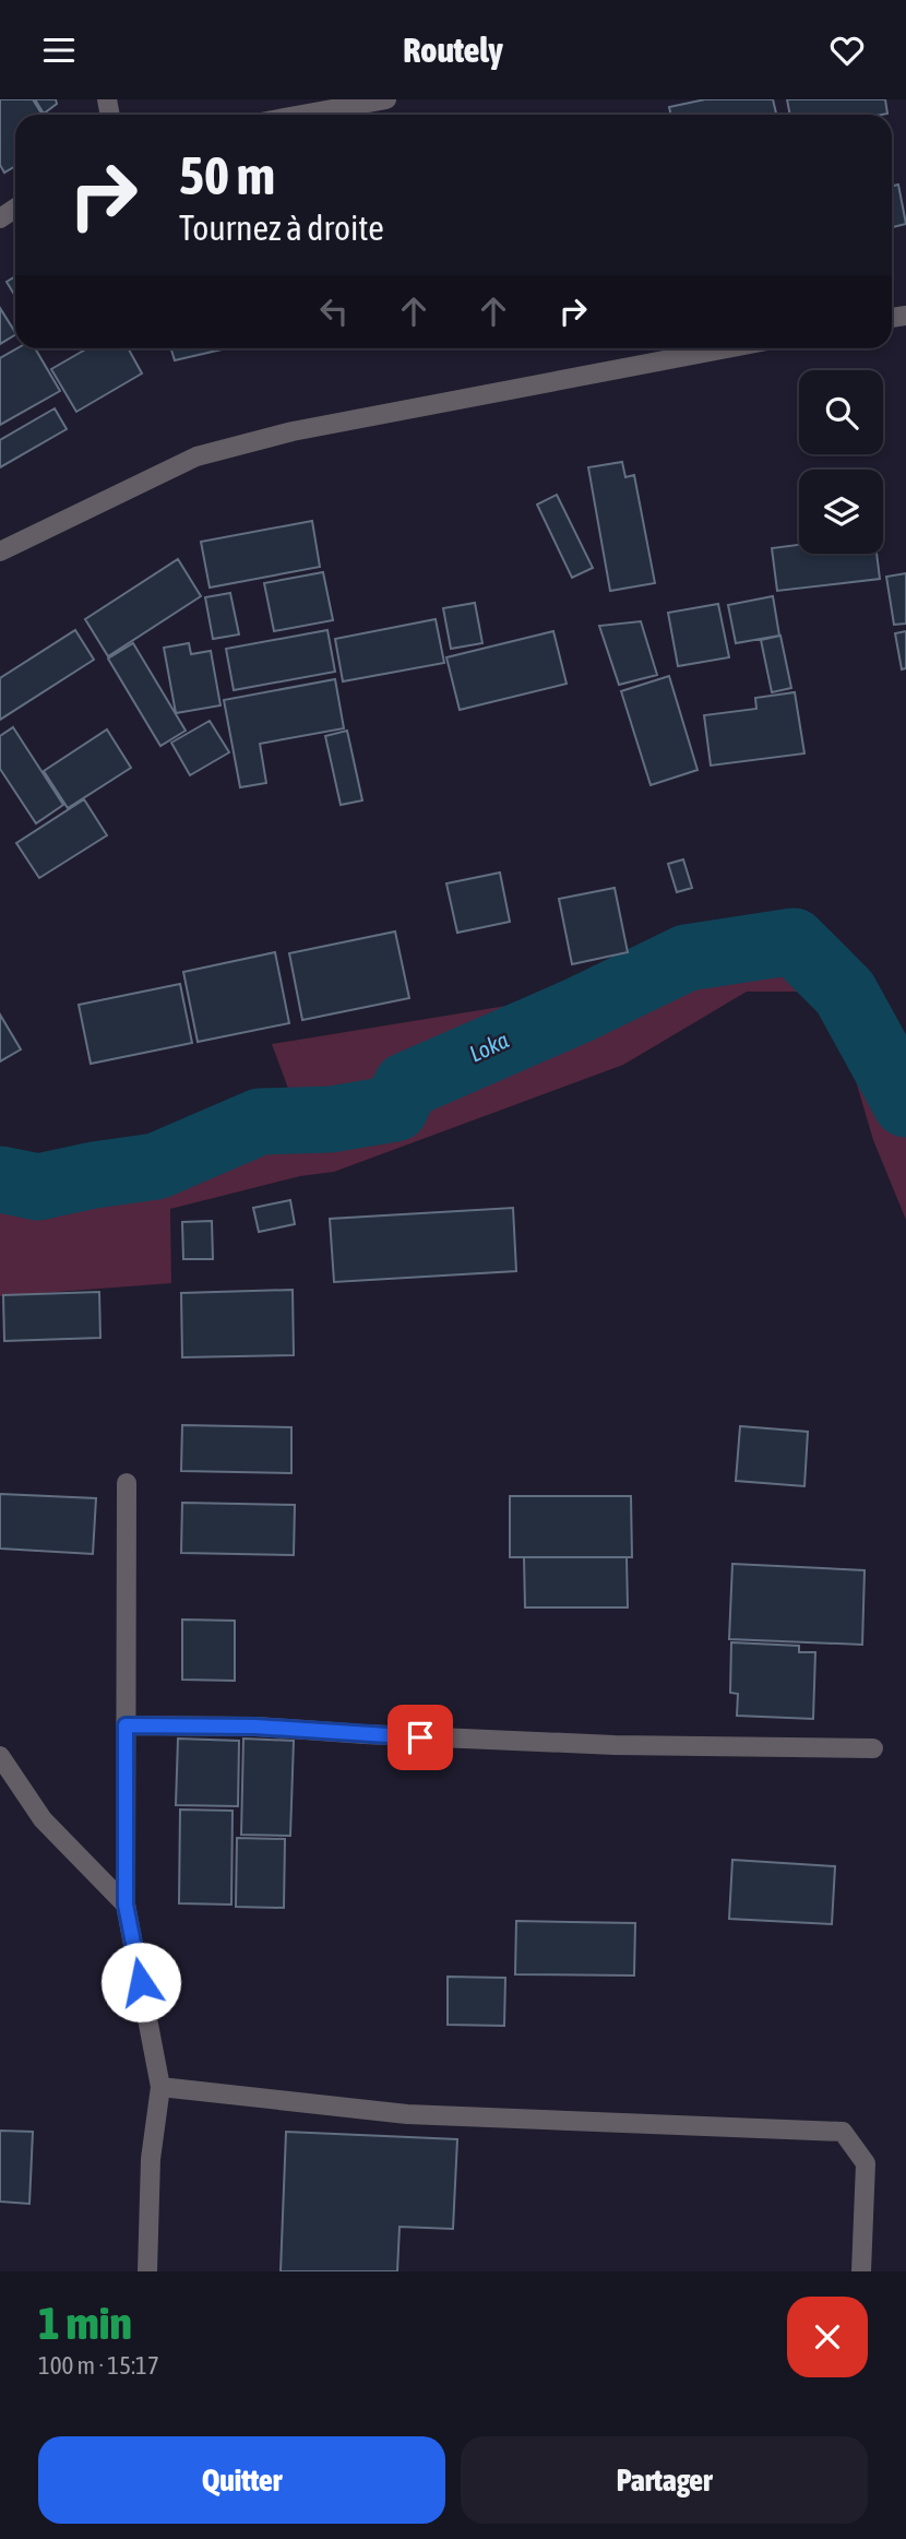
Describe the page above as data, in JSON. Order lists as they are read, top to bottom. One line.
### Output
{"water":["Loka"],"page":{"header":"Routely","turn":["50 m","Tournez à droite"],"heading":["1 min","100 m · 15:17"],"buttons":["Quitter","Partager"]}}
